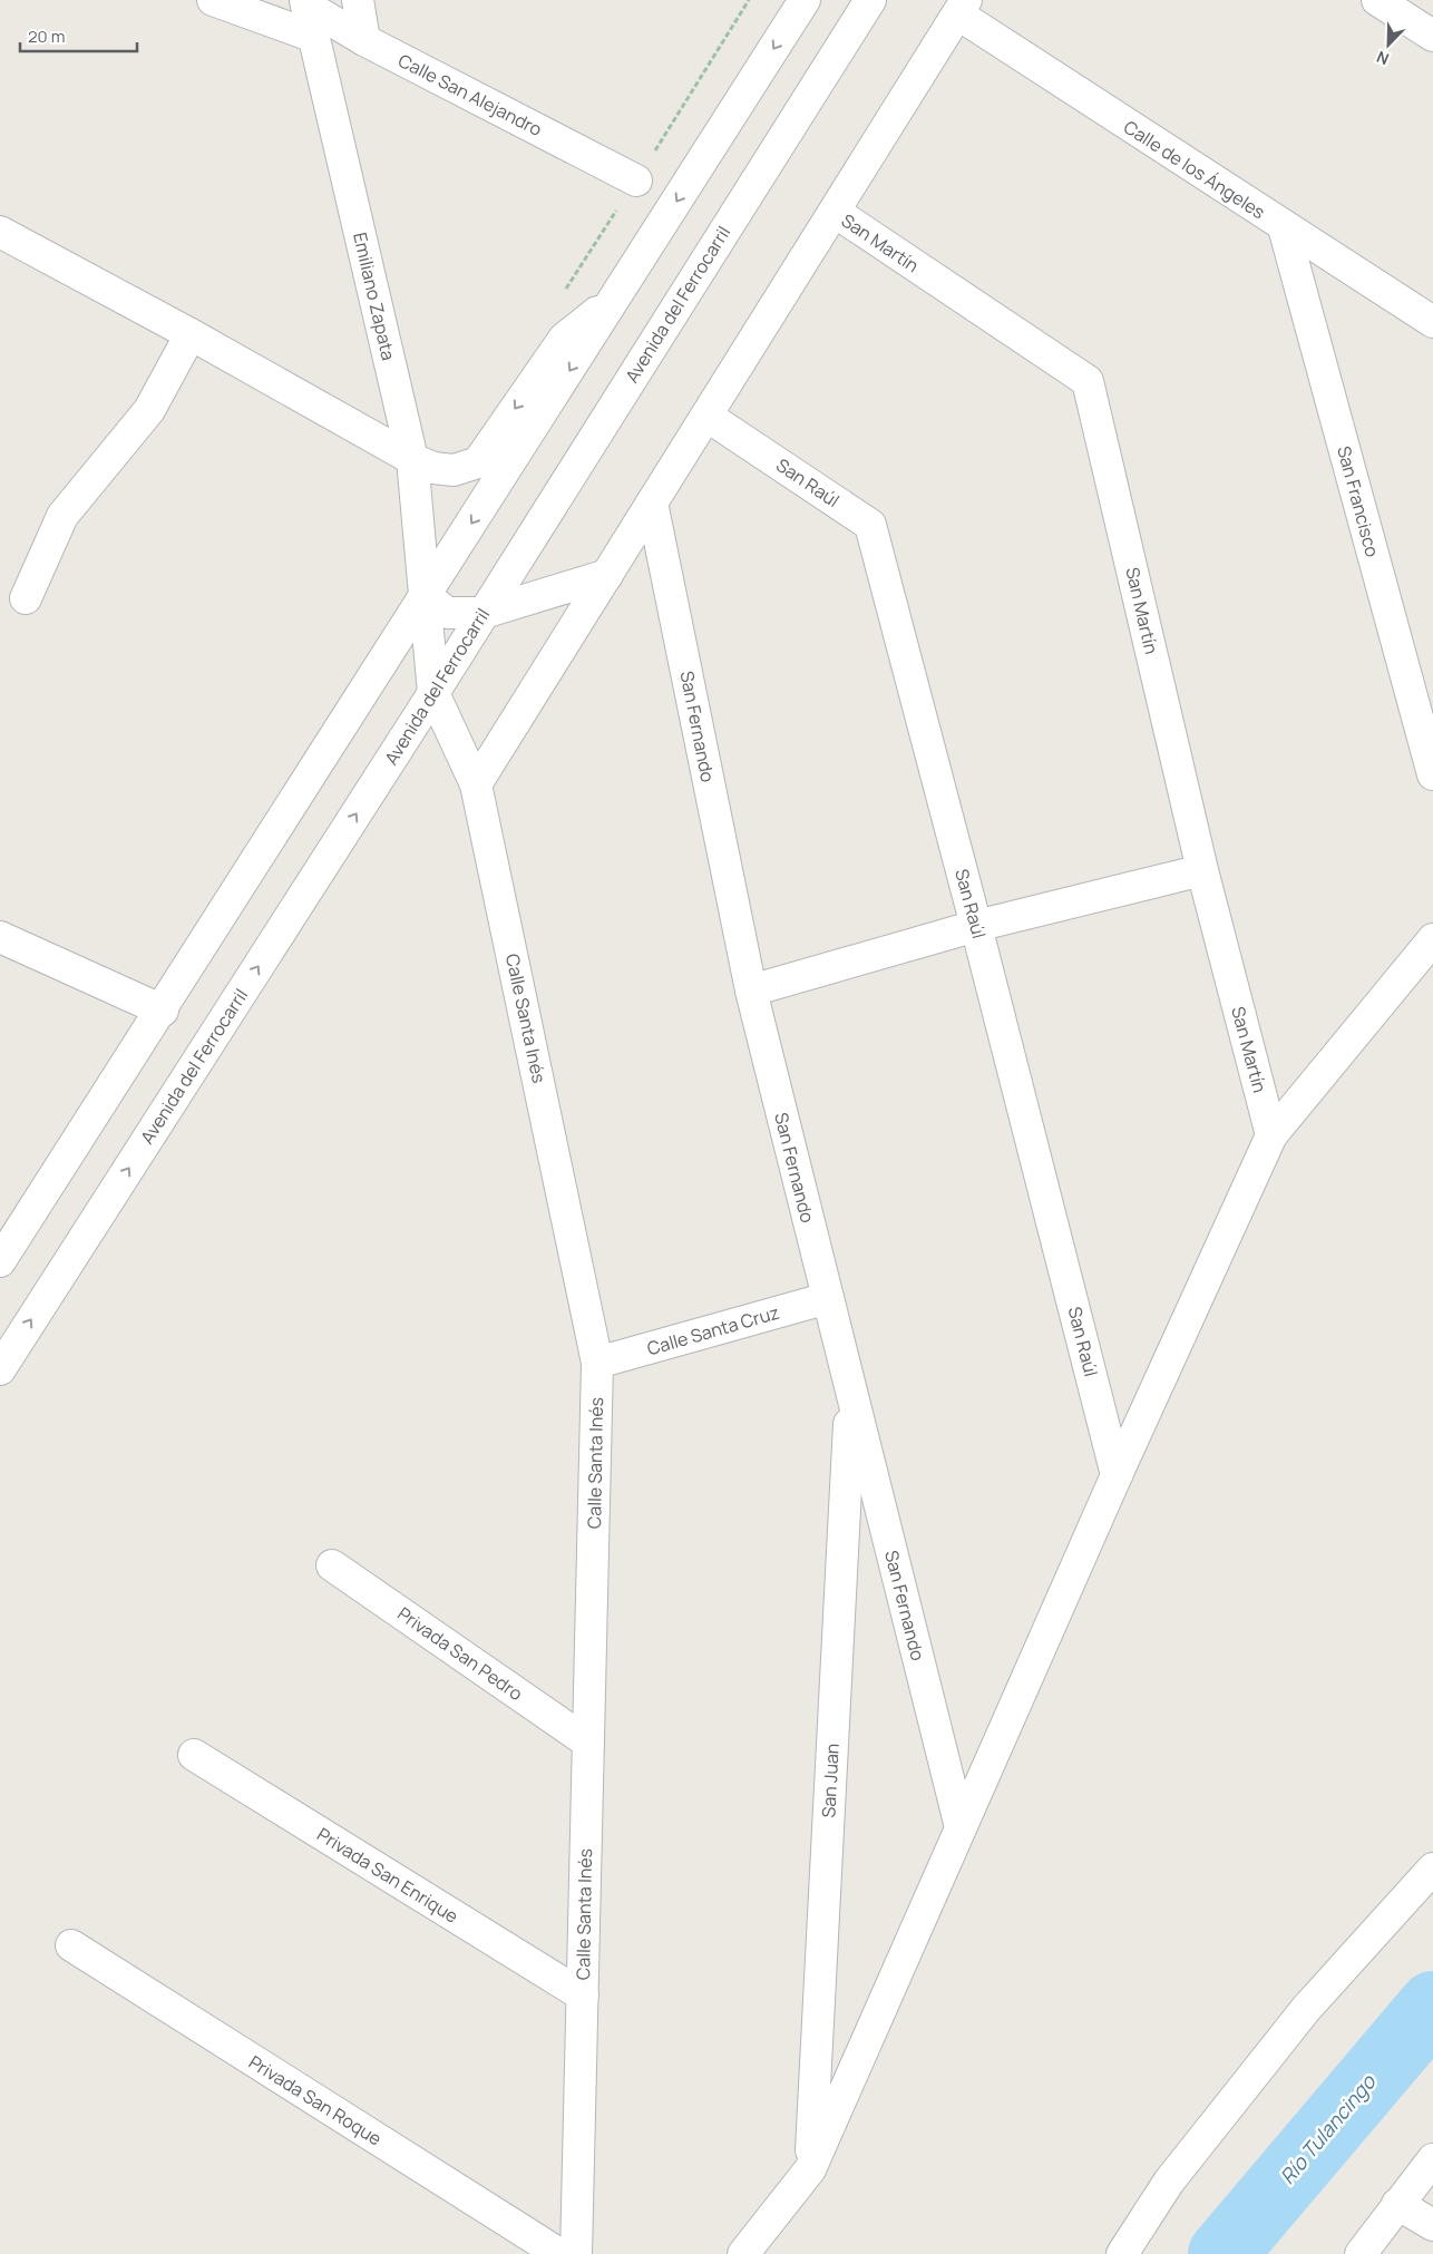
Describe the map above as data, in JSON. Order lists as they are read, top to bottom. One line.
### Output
{"streets":{"street":["Calle San Alejandro","Calle de los Ángeles","San Martín","Emiliano Zapata","Avenida del Ferrocarril","San Raúl","San Francisco","San Fernando","Calle Santa Inés","Calle Santa Cruz","Privada San Pedro","San Juan","Privada San Enrique","Privada San Roque"]},"crossings":[["Calle San Alejandro","Emiliano Zapata"],["Calle de los Ángeles","San Francisco"],["Emiliano Zapata","Avenida del Ferrocarril"],["Emiliano Zapata","Calle Santa Inés"],["Avenida del Ferrocarril","Calle Santa Inés"],["San Fernando","Calle Santa Cruz"],["San Fernando","San Juan"],["Calle Santa Inés","Calle Santa Cruz"],["Calle Santa Inés","Privada San Pedro"],["Calle Santa Inés","Privada San Enrique"]],"water":["Río Tulancingo"],"scale_bar":"20 m","north":"bottom left"}
